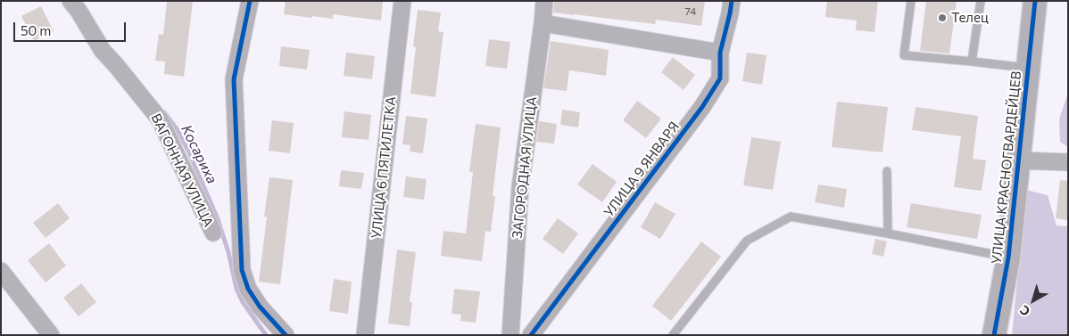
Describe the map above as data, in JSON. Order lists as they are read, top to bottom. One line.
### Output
{"streets":{"street":["УЛИЦА 6 ПЯТИЛЕТКА","ЗАГОРОДНАЯ УЛИЦА","УЛИЦА КРАСНОГВАРДЕЙЦЕВ","УЛИЦА 9 ЯНВАРЯ","ВАГОННАЯ УЛИЦА"]},"water":["Косариха"],"places":["Телец"],"house_numbers":["74"],"scale_bar":"50 m","north":"bottom left"}
